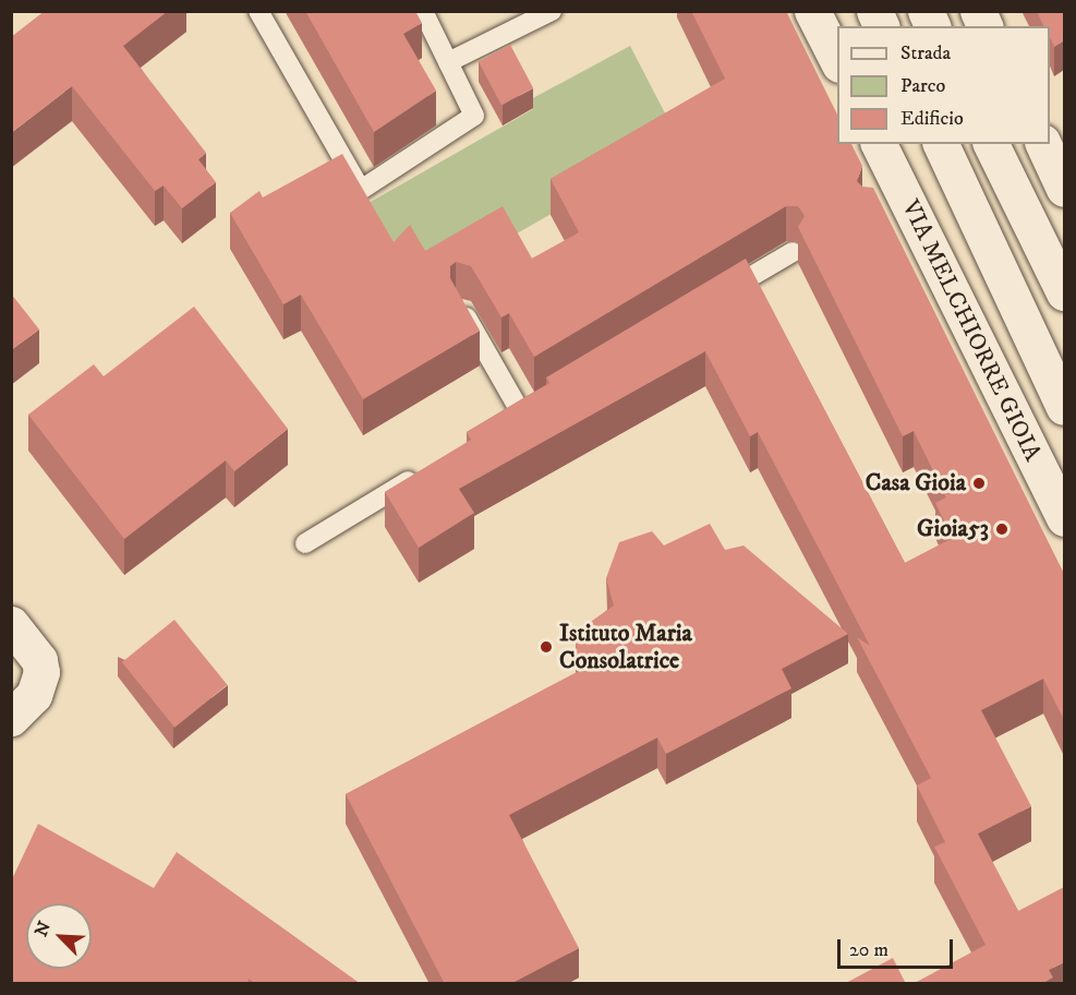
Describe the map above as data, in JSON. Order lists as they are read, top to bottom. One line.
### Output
{"streets":{"street":["VIA MELCHIORRE GIOIA"]},"places":["Casa Gioia","Gioia53","Istituto Maria Consolatrice"],"legend":["Strada","Parco","Edificio"],"scale_bar":"20 m","north":"top left"}
